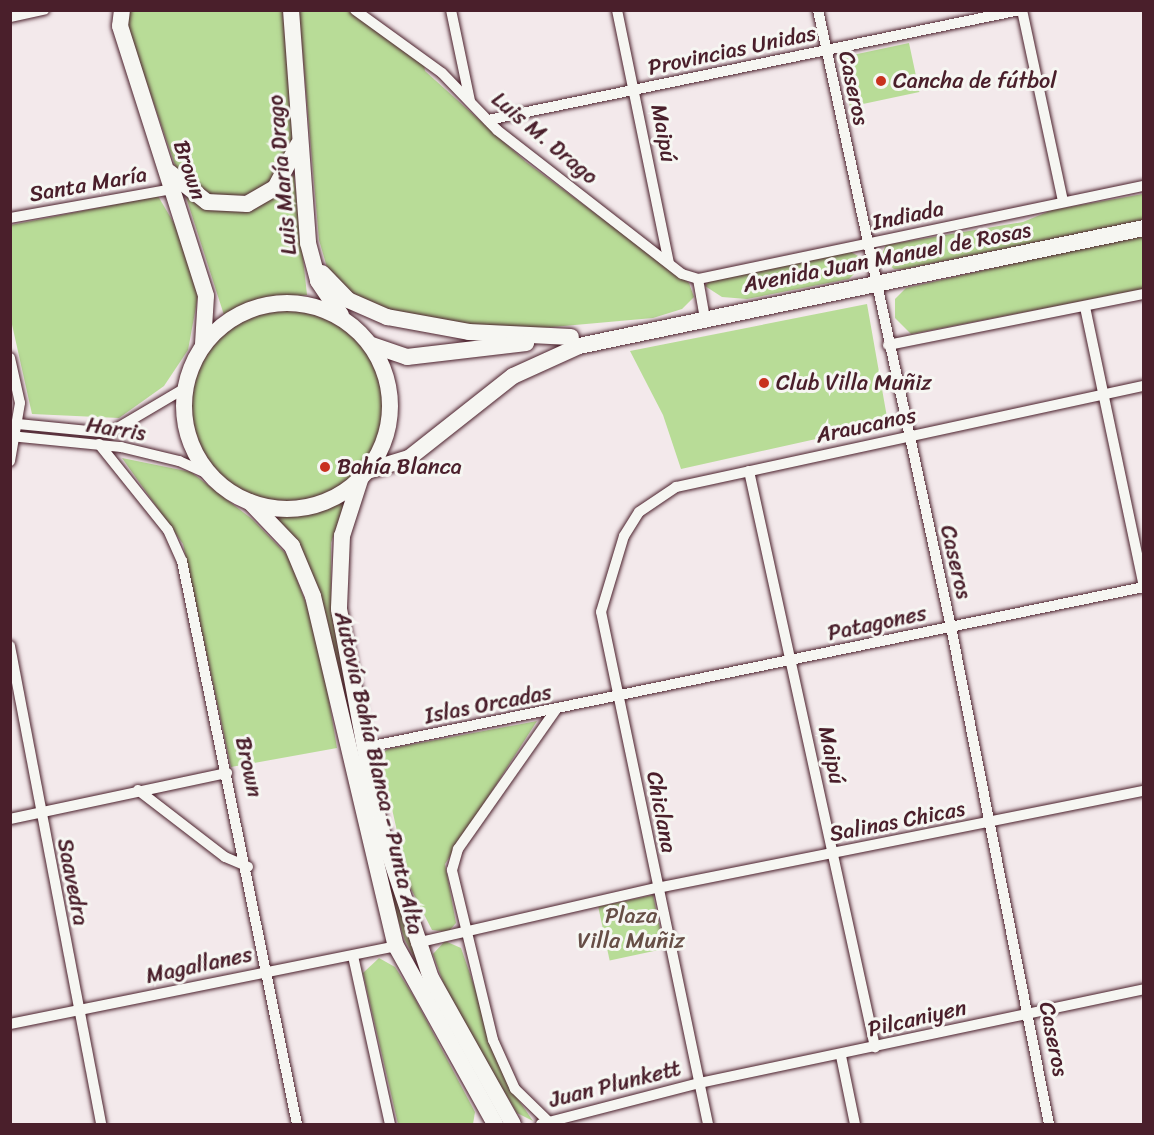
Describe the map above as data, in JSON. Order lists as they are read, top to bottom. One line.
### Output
{"streets":{"main road":["Brown","Luis María Drago","Avenida Juan Manuel de Rosas","Autovía Bahía Blanca - Punta Alta"],"street":["Provincias Unidas","Caseros","Maipú","Luis M. Drago","Santa María","Indiada","Araucanos","Harris","Patagones","Islas Orcadas","Chiclana","Salinas Chicas","Saavedra","Magallanes","Pilcaniyen","Juan Plunkett"]},"crossings":[["Provincias Unidas","Caseros"],["Provincias Unidas","Maipú"],["Provincias Unidas","Luis M. Drago"],["Caseros","Indiada"],["Caseros","Avenida Juan Manuel de Rosas"],["Caseros","Araucanos"],["Caseros","Patagones"],["Caseros","Salinas Chicas"],["Caseros","Pilcaniyen"],["Maipú","Luis M. Drago"],["Maipú","Araucanos"],["Maipú","Patagones"],["Maipú","Salinas Chicas"],["Maipú","Pilcaniyen"],["Luis M. Drago","Indiada"],["Brown","Luis María Drago"],["Brown","Santa María"],["Brown","Avenida Juan Manuel de Rosas"],["Brown","Harris"],["Brown","Autovía Bahía Blanca - Punta Alta"],["Brown","Magallanes"],["Luis María Drago","Avenida Juan Manuel de Rosas"],["Luis María Drago","Harris"],["Luis María Drago","Autovía Bahía Blanca - Punta Alta"],["Avenida Juan Manuel de Rosas","Harris"],["Avenida Juan Manuel de Rosas","Autovía Bahía Blanca - Punta Alta"],["Araucanos","Chiclana"],["Harris","Autovía Bahía Blanca - Punta Alta"],["Patagones","Islas Orcadas"],["Patagones","Chiclana"],["Islas Orcadas","Autovía Bahía Blanca - Punta Alta"],["Islas Orcadas","Chiclana"],["Autovía Bahía Blanca - Punta Alta","Magallanes"],["Chiclana","Salinas Chicas"],["Chiclana","Pilcaniyen"],["Chiclana","Juan Plunkett"],["Saavedra","Magallanes"],["Pilcaniyen","Juan Plunkett"]],"parks":["Plaza Villa Muñiz"],"places":["Cancha de fútbol","Club Villa Muñiz","Bahía Blanca"]}
